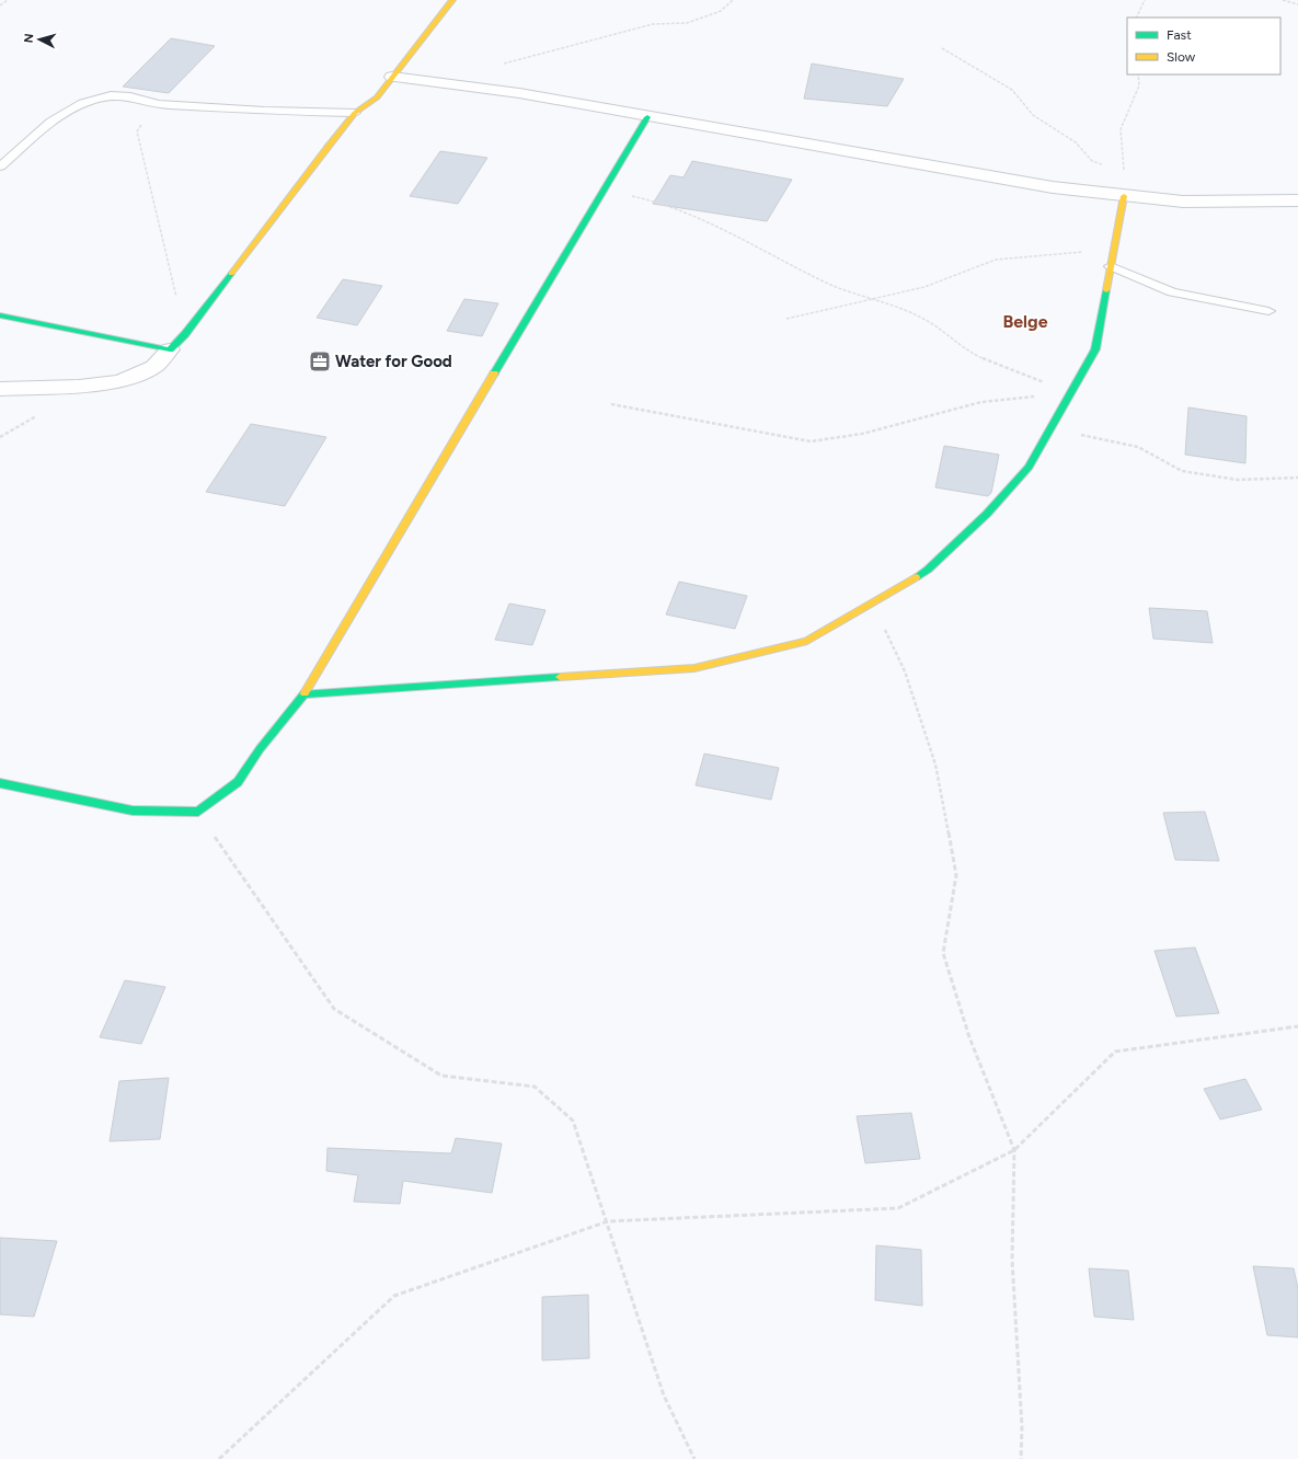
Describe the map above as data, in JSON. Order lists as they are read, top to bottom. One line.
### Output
{"districts":["Belge"],"places":{"office":["Water for Good"]},"legend":["Fast","Slow"],"north":"left"}
